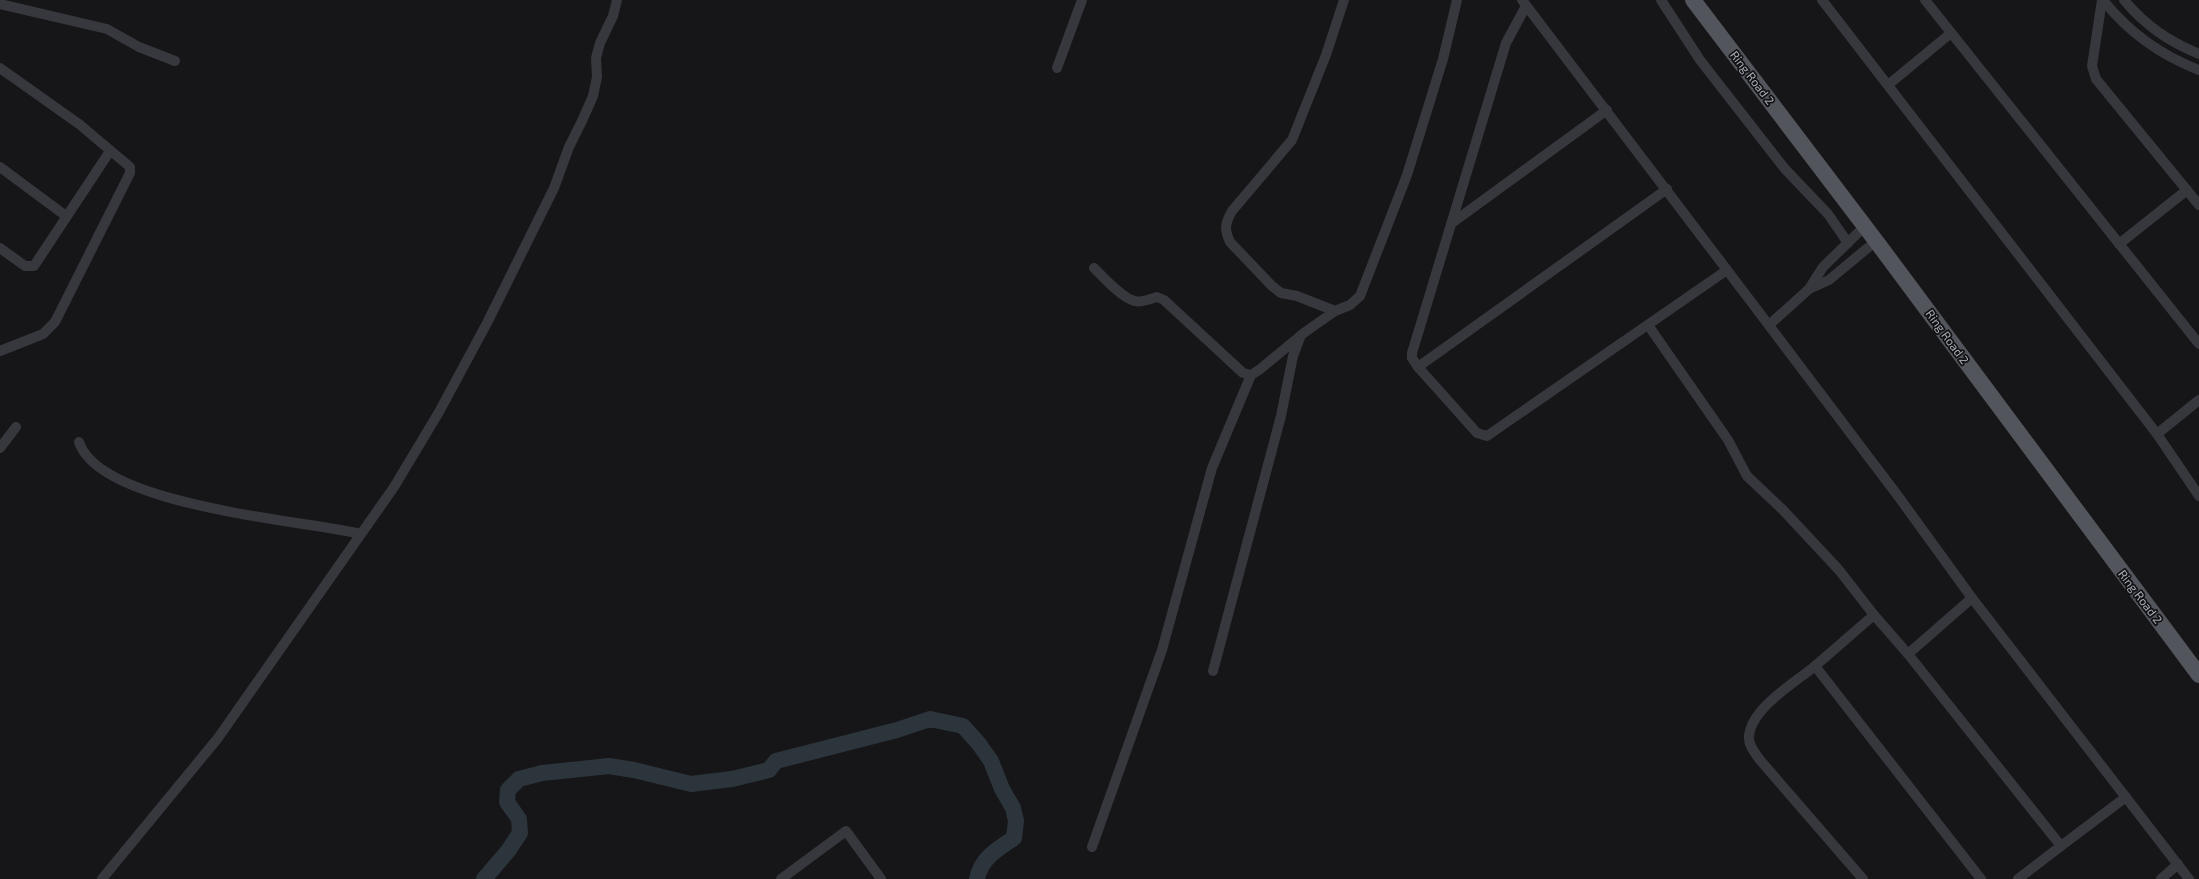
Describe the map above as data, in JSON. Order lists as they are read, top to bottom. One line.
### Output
{"streets":{"main road":["Ring Road 2"]}}
